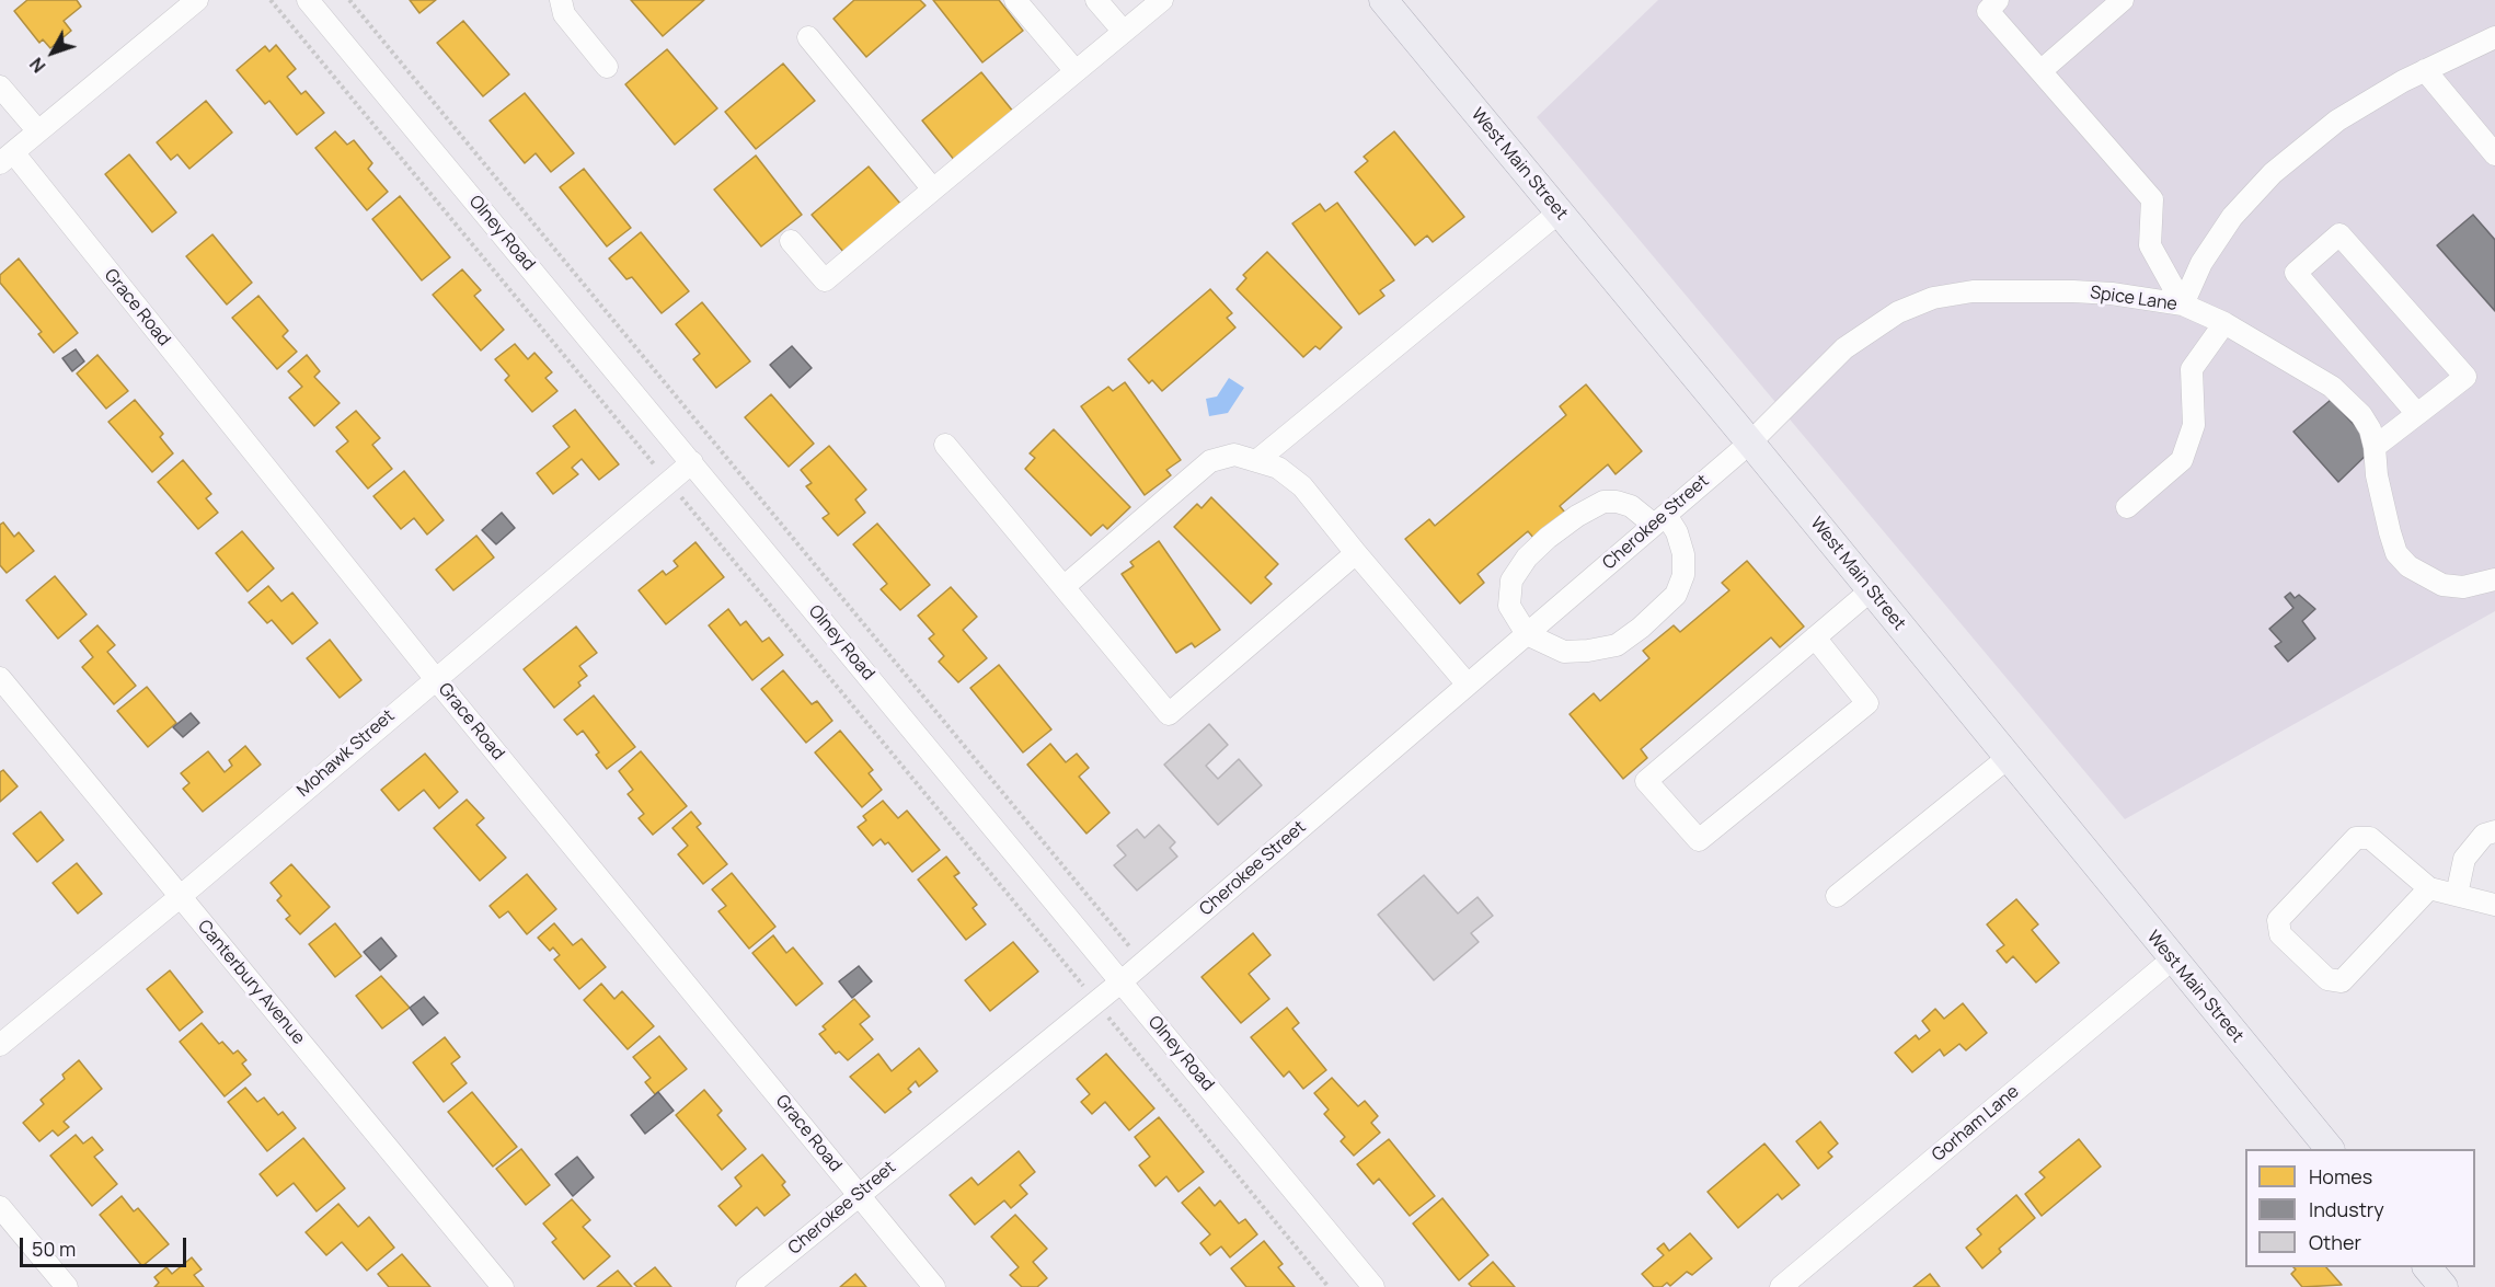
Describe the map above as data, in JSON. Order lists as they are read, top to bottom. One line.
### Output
{"streets":{"main road":["West Main Street"],"street":["Olney Road","Spice Lane","Grace Road","Cherokee Street","Mohawk Street","Canterbury Avenue","Gorham Lane"]},"crossings":[["West Main Street","Spice Lane"],["West Main Street","Cherokee Street"],["West Main Street","Gorham Lane"],["Olney Road","Cherokee Street"],["Olney Road","Mohawk Street"],["Spice Lane","Cherokee Street"],["Grace Road","Cherokee Street"],["Grace Road","Mohawk Street"],["Mohawk Street","Canterbury Avenue"]],"legend":["Homes","Industry","Other"],"scale_bar":"50 m","north":"bottom left"}
